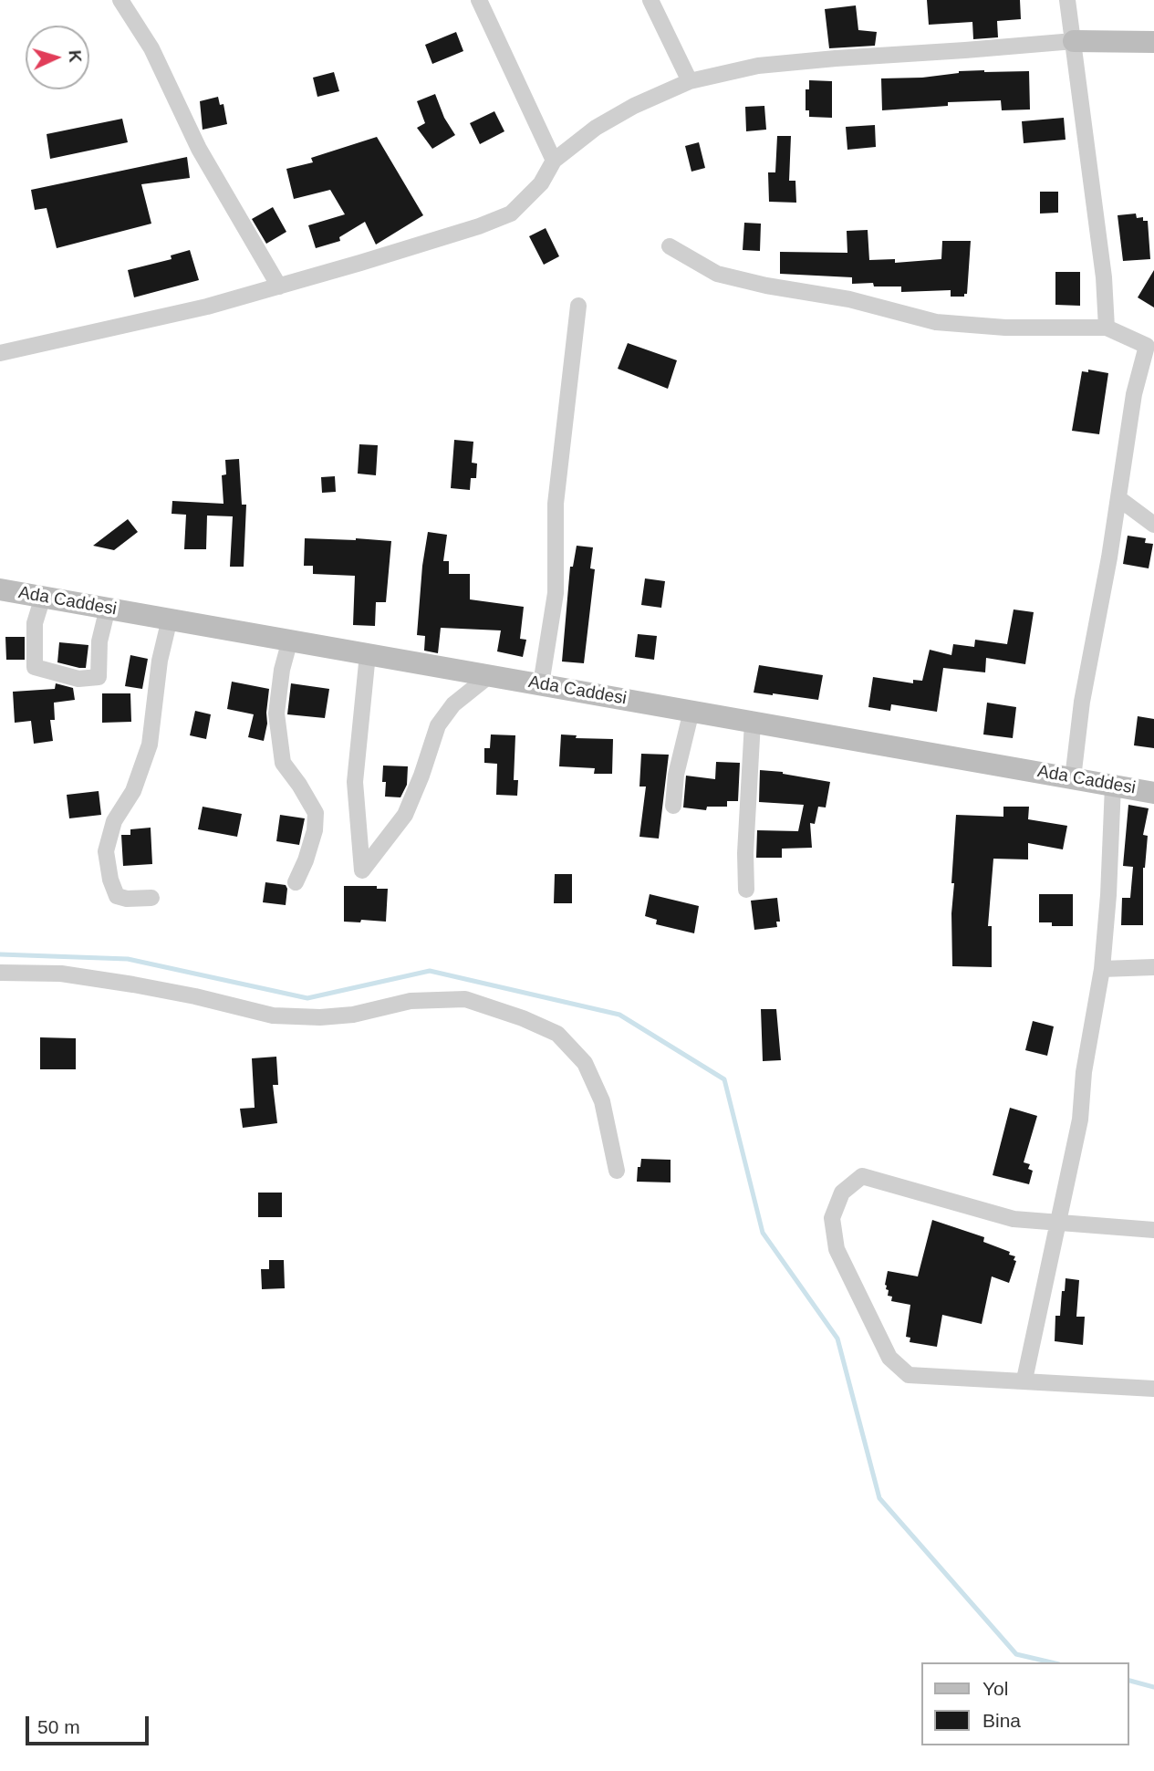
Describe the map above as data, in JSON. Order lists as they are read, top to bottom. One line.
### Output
{"streets":{"main road":["Ada Caddesi"]},"legend":["Yol","Bina"],"scale_bar":"50 m","north":"right"}
